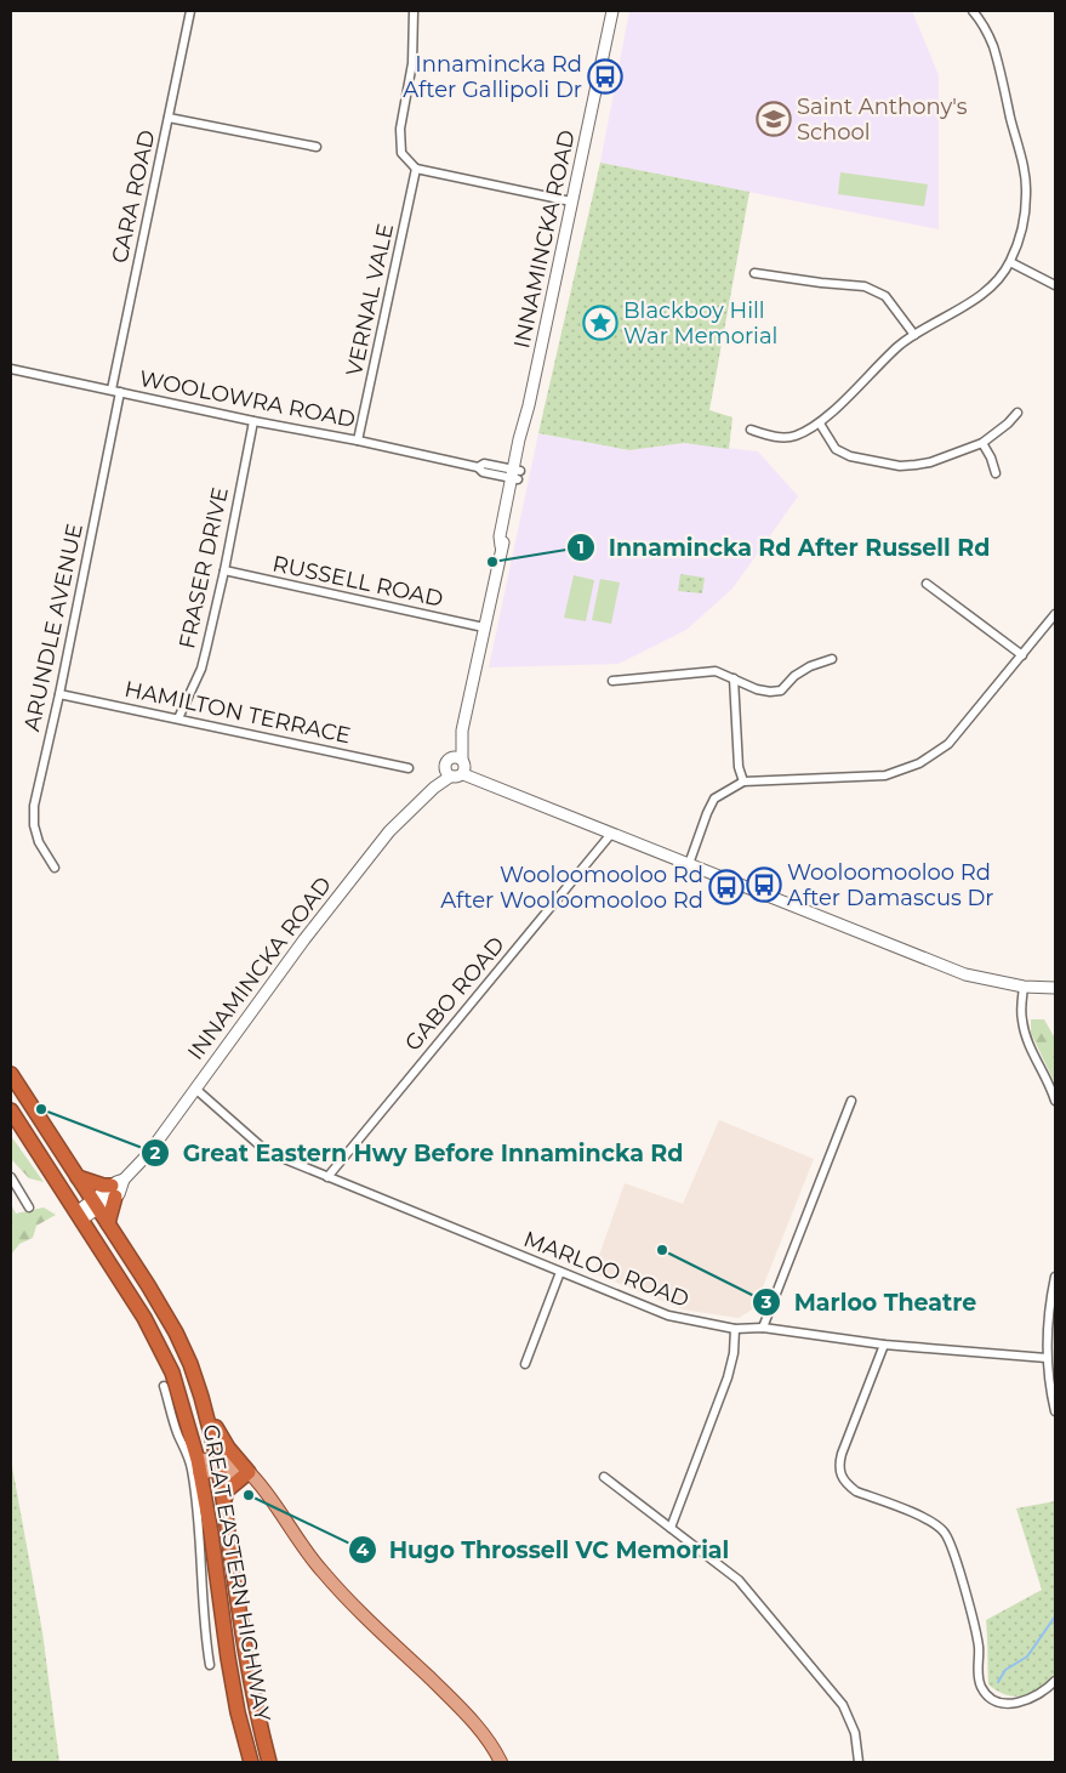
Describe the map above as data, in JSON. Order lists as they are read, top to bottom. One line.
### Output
{"streets":{"highway":["GREAT EASTERN HIGHWAY"],"main road":["INNAMINCKA ROAD"],"street":["CARA ROAD","VERNAL VALE","WOOLOWRA ROAD","FRASER DRIVE","RUSSELL ROAD","ARUNDLE AVENUE","HAMILTON TERRACE","GABO ROAD","MARLOO ROAD"]},"crossings":[["CARA ROAD","WOOLOWRA ROAD"],["CARA ROAD","ARUNDLE AVENUE"],["INNAMINCKA ROAD","WOOLOWRA ROAD"],["INNAMINCKA ROAD","RUSSELL ROAD"],["INNAMINCKA ROAD","MARLOO ROAD"],["INNAMINCKA ROAD","GREAT EASTERN HIGHWAY"],["VERNAL VALE","WOOLOWRA ROAD"],["WOOLOWRA ROAD","FRASER DRIVE"],["WOOLOWRA ROAD","ARUNDLE AVENUE"],["FRASER DRIVE","RUSSELL ROAD"],["FRASER DRIVE","HAMILTON TERRACE"],["ARUNDLE AVENUE","HAMILTON TERRACE"],["GABO ROAD","MARLOO ROAD"]],"places":{"bus stop":["Innamincka Rd After Gallipoli Dr","Wooloomooloo Rd After Damascus Dr","Wooloomooloo Rd After Wooloomooloo Rd"],"school or university":["Saint Anthony's School"],"place":["Blackboy Hill War Memorial"],"other":["Innamincka Rd After Russell Rd","Great Eastern Hwy Before Innamincka Rd","Marloo Theatre","Hugo Throssell VC Memorial"]}}
